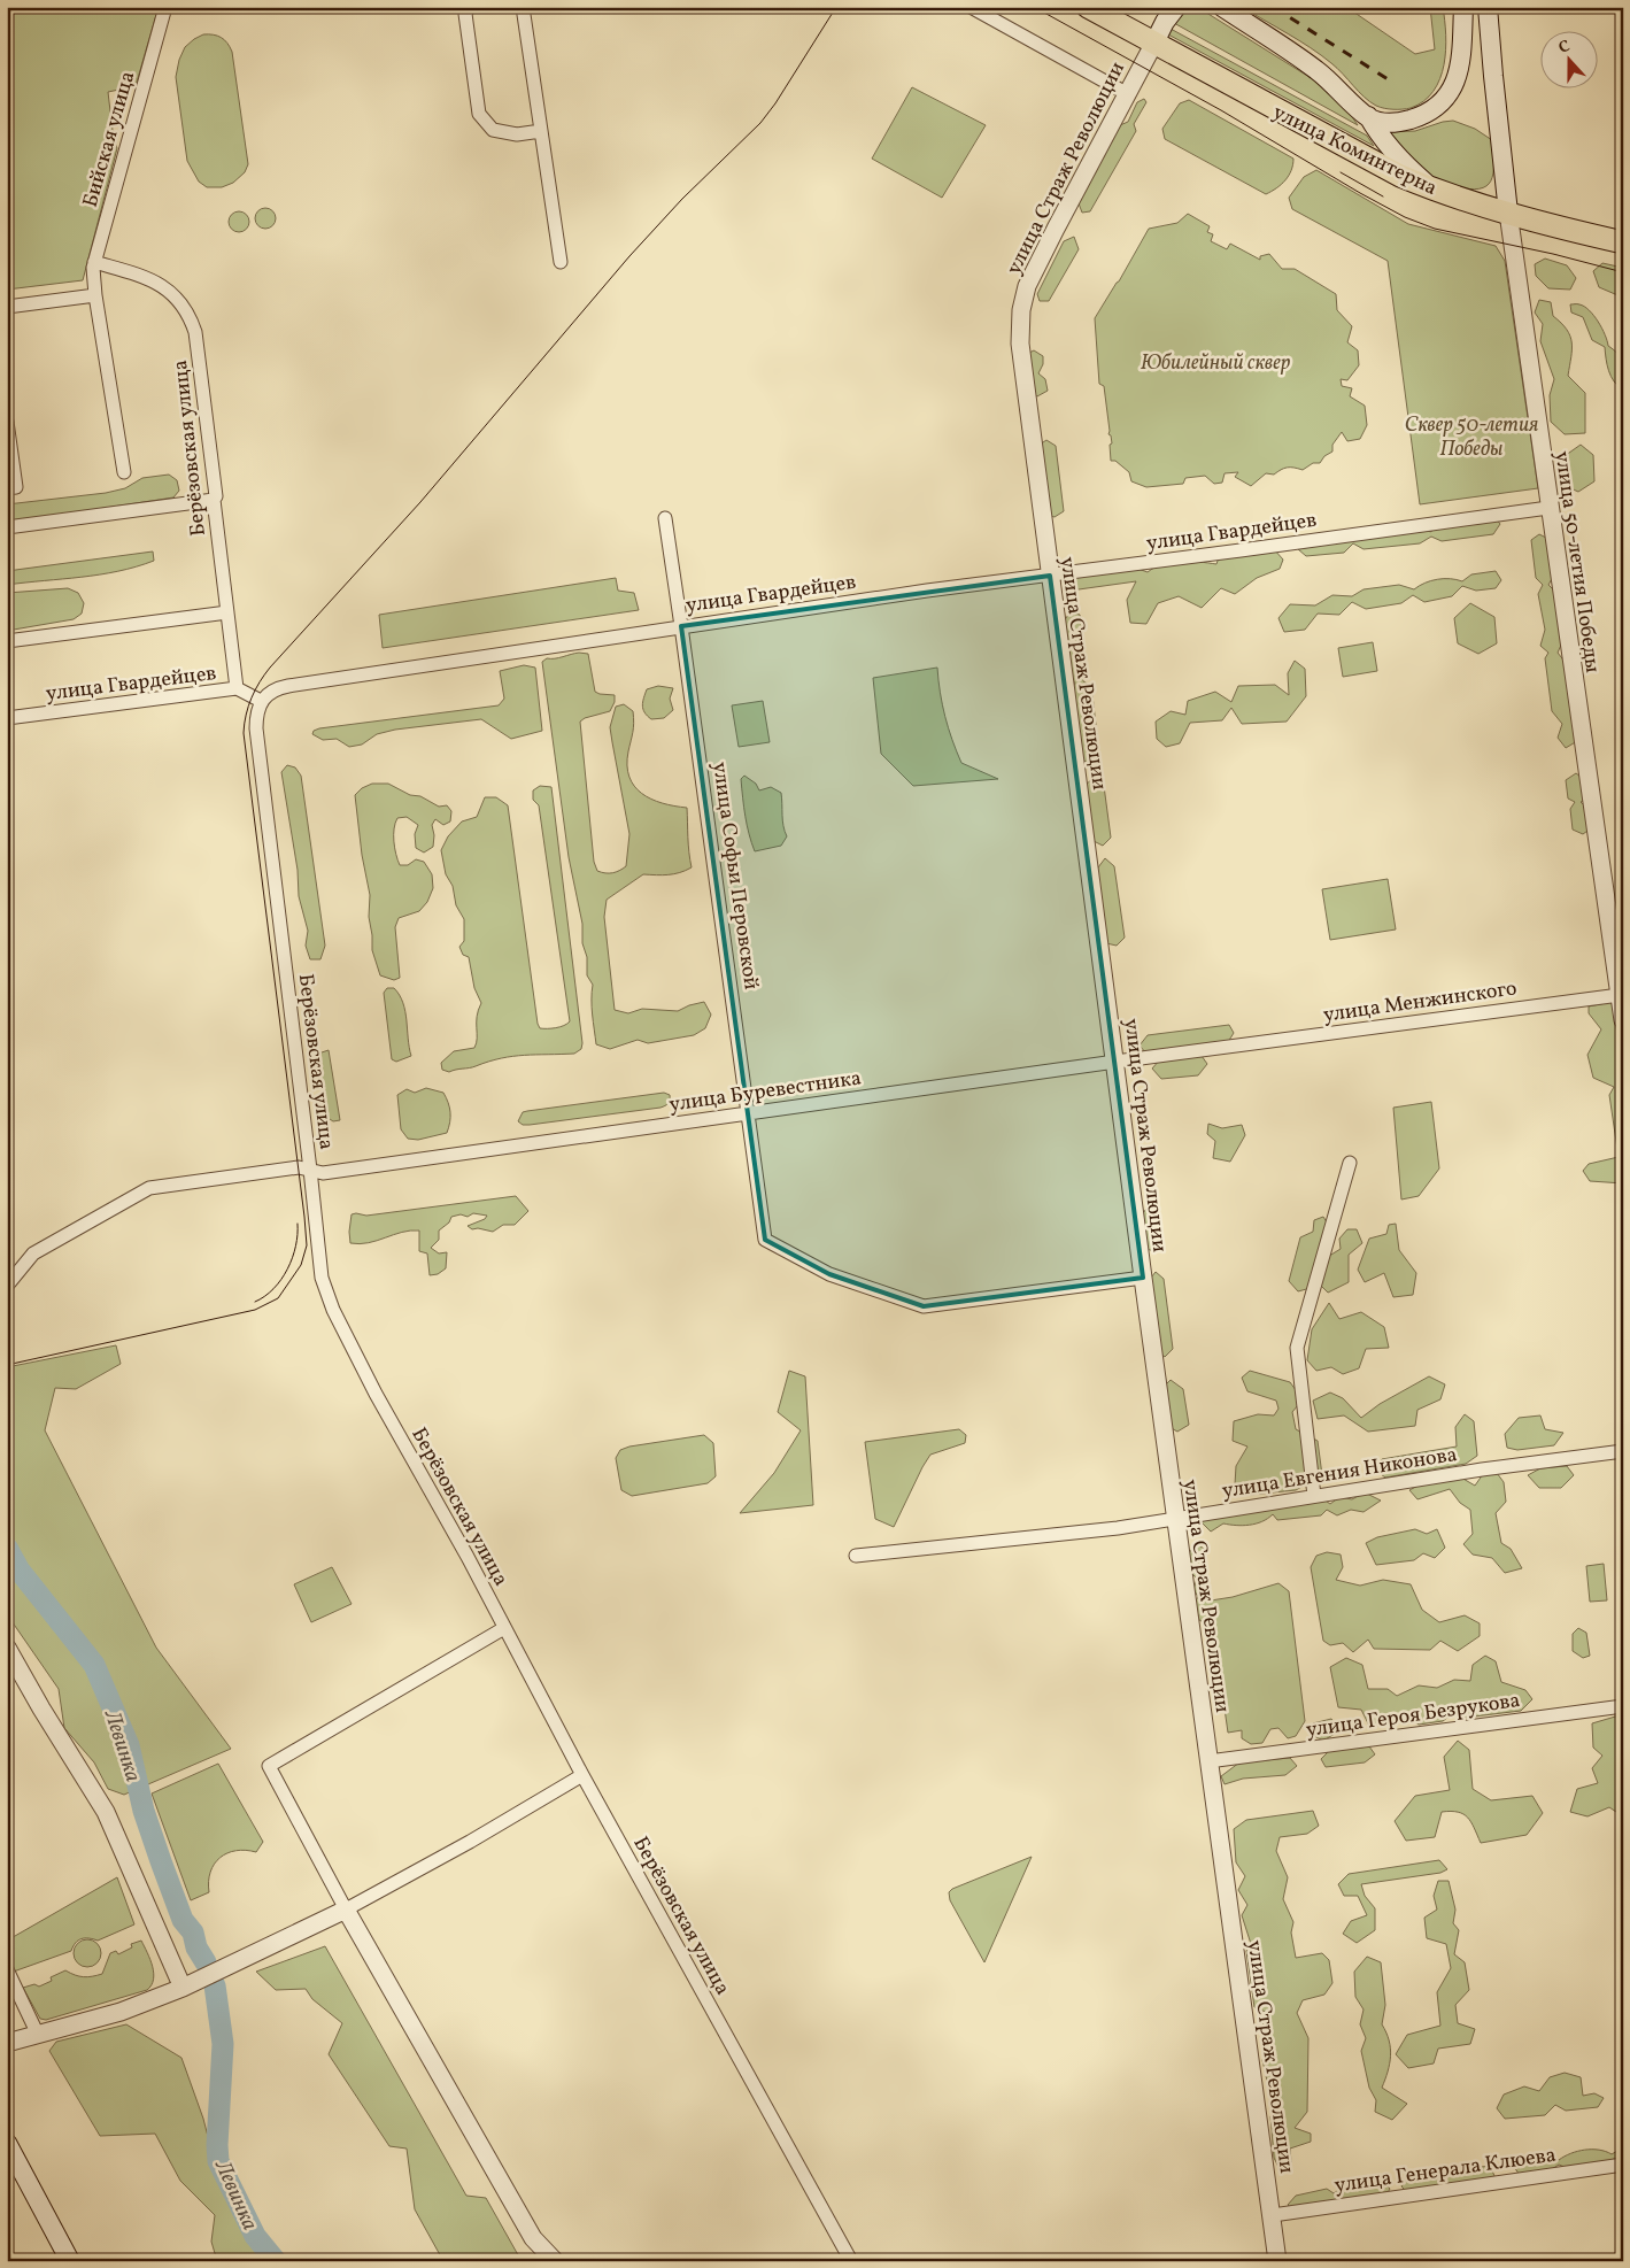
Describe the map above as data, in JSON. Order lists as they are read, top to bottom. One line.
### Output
{"streets":{"main road":["улица Коминтерна"],"street":["Бийская улица","улица Страж Революции","Берёзовская улица","улица Гвардейцев","улица 50-летия Победы","улица Софьи Перовской","улица Менжинского","улица Буревестника","улица Евгения Никонова","улица Героя Безрукова","улица Генерала Клюева"]},"crossings":[["Бийская улица","Берёзовская улица"],["улица Коминтерна","улица Страж Революции"],["улица Коминтерна","улица 50-летия Победы"],["улица Страж Революции","улица Гвардейцев"],["улица Страж Революции","улица Софьи Перовской"],["улица Страж Революции","улица Буревестника"],["улица Страж Революции","улица Евгения Никонова"],["улица Страж Революции","улица Героя Безрукова"],["улица Страж Революции","улица Генерала Клюева"],["Берёзовская улица","улица Гвардейцев"],["Берёзовская улица","улица Буревестника"],["улица Гвардейцев","улица 50-летия Победы"],["улица Гвардейцев","улица Софьи Перовской"],["улица 50-летия Победы","улица Менжинского"],["улица Софьи Перовской","улица Буревестника"],["улица Менжинского","улица Буревестника"]],"water":["Левинка"],"parks":["Юбилейный сквер","Сквер 50-летия Победы"],"north":"top"}
